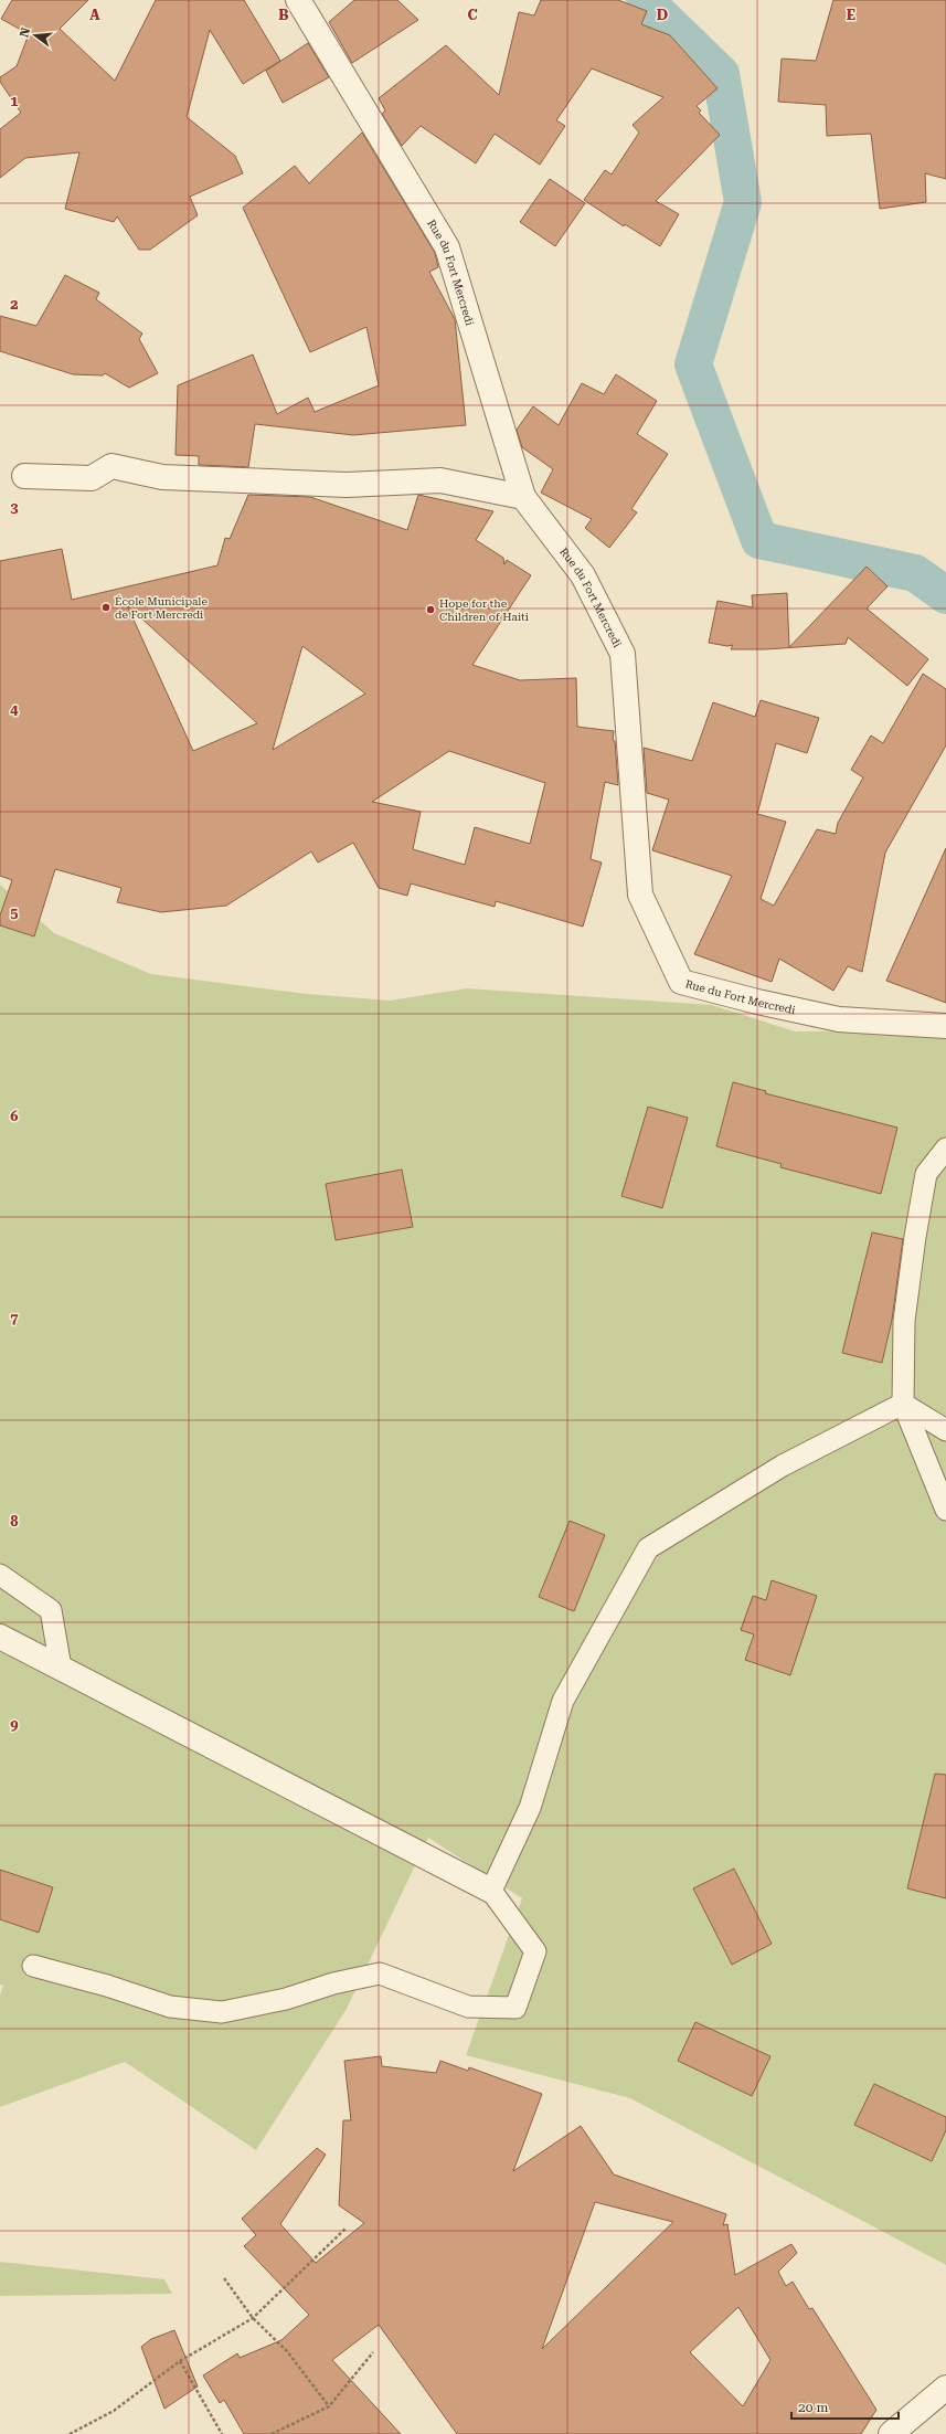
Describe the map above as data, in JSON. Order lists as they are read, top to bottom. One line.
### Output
{"streets":{"street":["Rue du Fort Mercredi"]},"places":["École Municipale de Fort Mercredi","Hope for the Children of Haiti"],"scale_bar":"20 m","north":"left","grid":{"columns":["A","B","C","D","E"],"rows":["1","2","3","4","5","6","7","8","9"]}}
